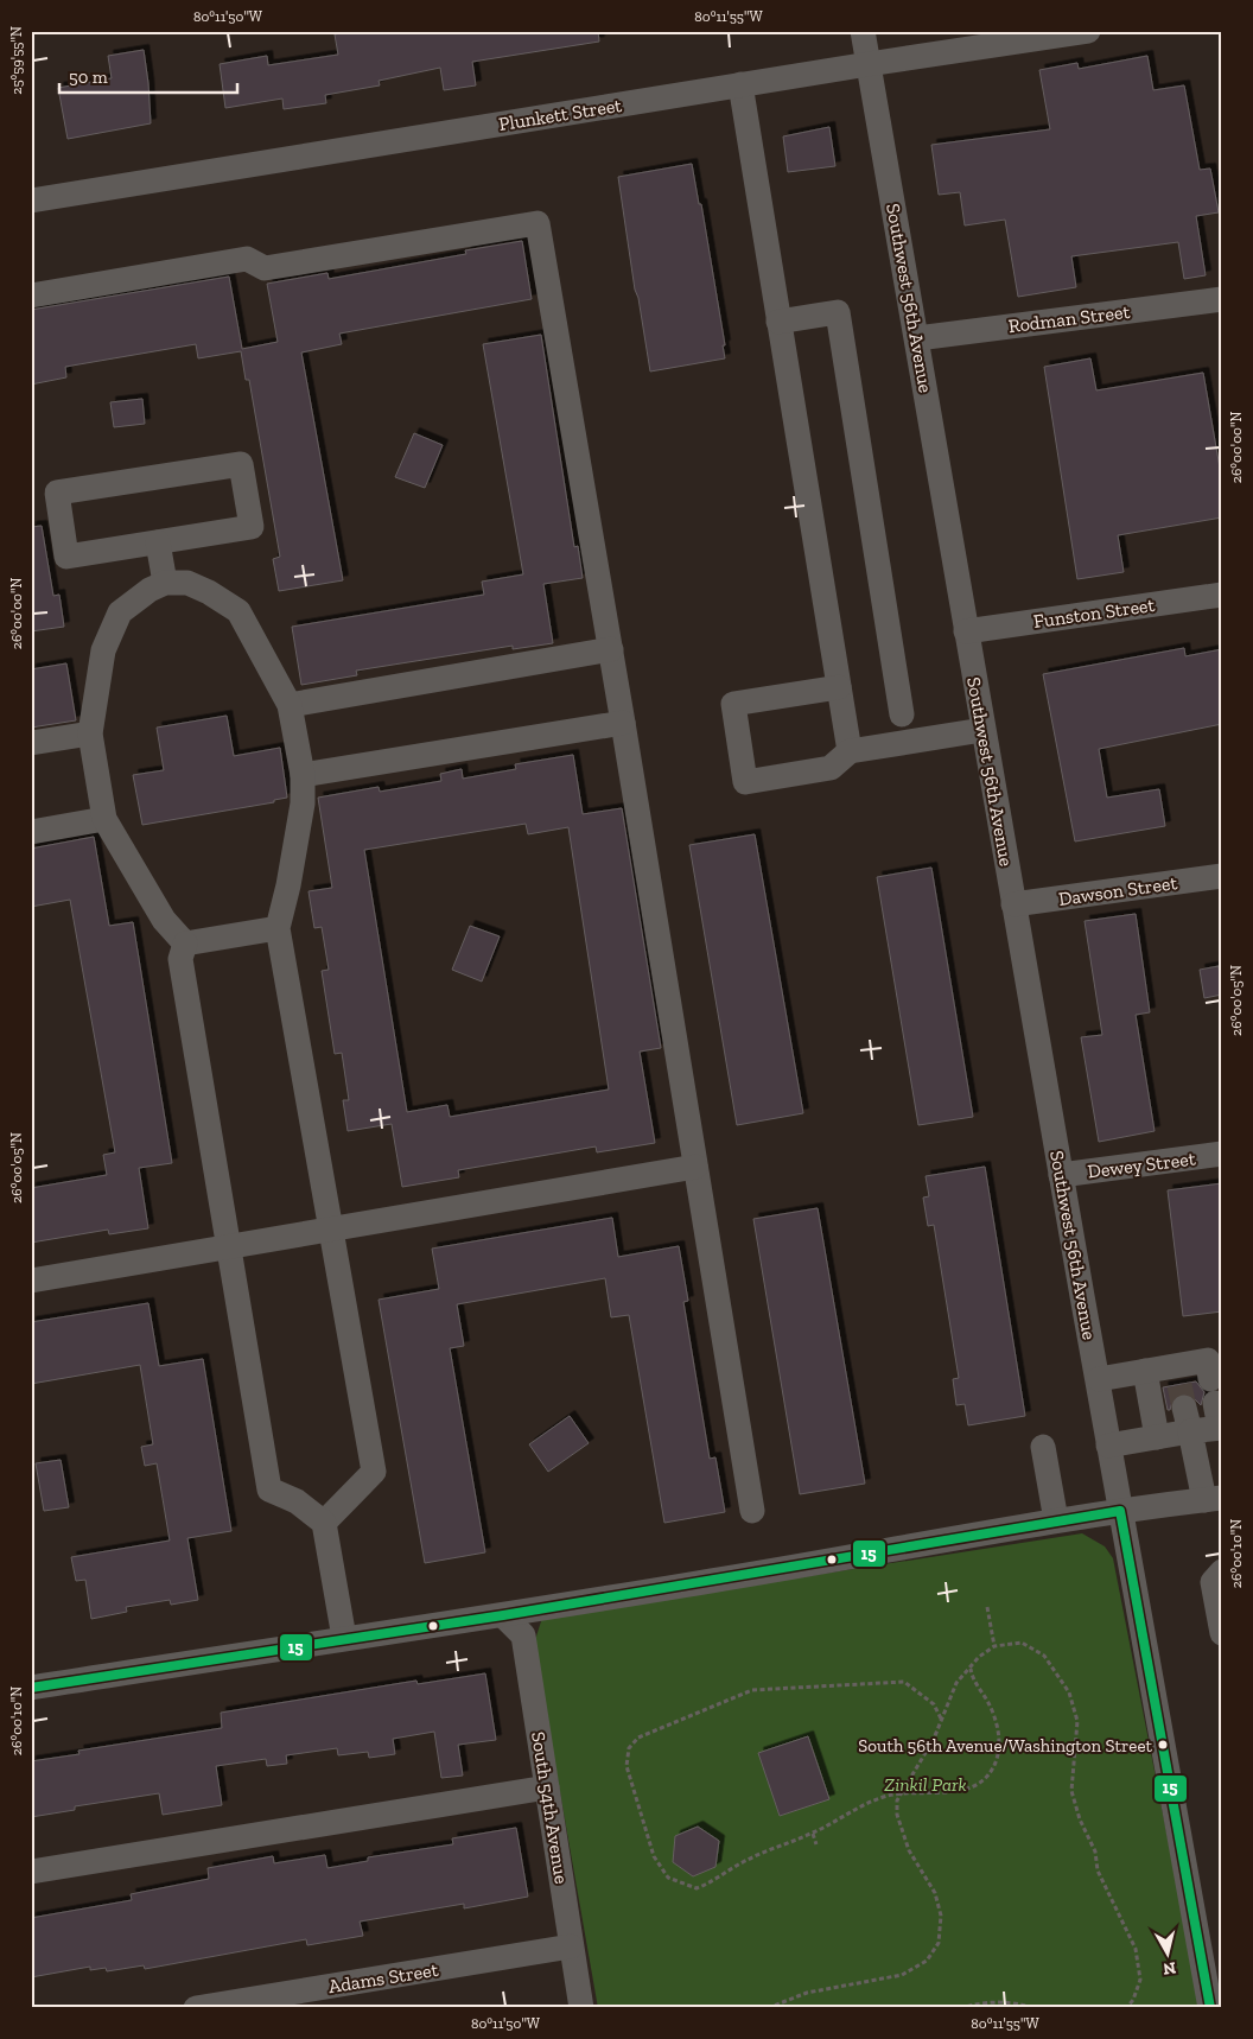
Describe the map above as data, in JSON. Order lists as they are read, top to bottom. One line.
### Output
{"streets":{"street":["Plunkett Street","Southwest 56th Avenue","Rodman Street","Funston Street","Dawson Street","Dewey Street","South 54th Avenue","Adams Street"]},"crossings":[["Plunkett Street","Southwest 56th Avenue"],["Southwest 56th Avenue","Rodman Street"],["Southwest 56th Avenue","Funston Street"],["Southwest 56th Avenue","Dawson Street"],["Southwest 56th Avenue","Dewey Street"],["South 54th Avenue","Adams Street"]],"parks":["Zinkil Park"],"places":["South 56th Avenue/Washington Street"],"lines":["transit line 15"],"scale_bar":"50 m","north":"bottom","coordinates":["80°11'50\"W","80°11'55\"W","25°59'55\"N","26°00'00\"N","26°00'05\"N","26°00'10\"N"]}
